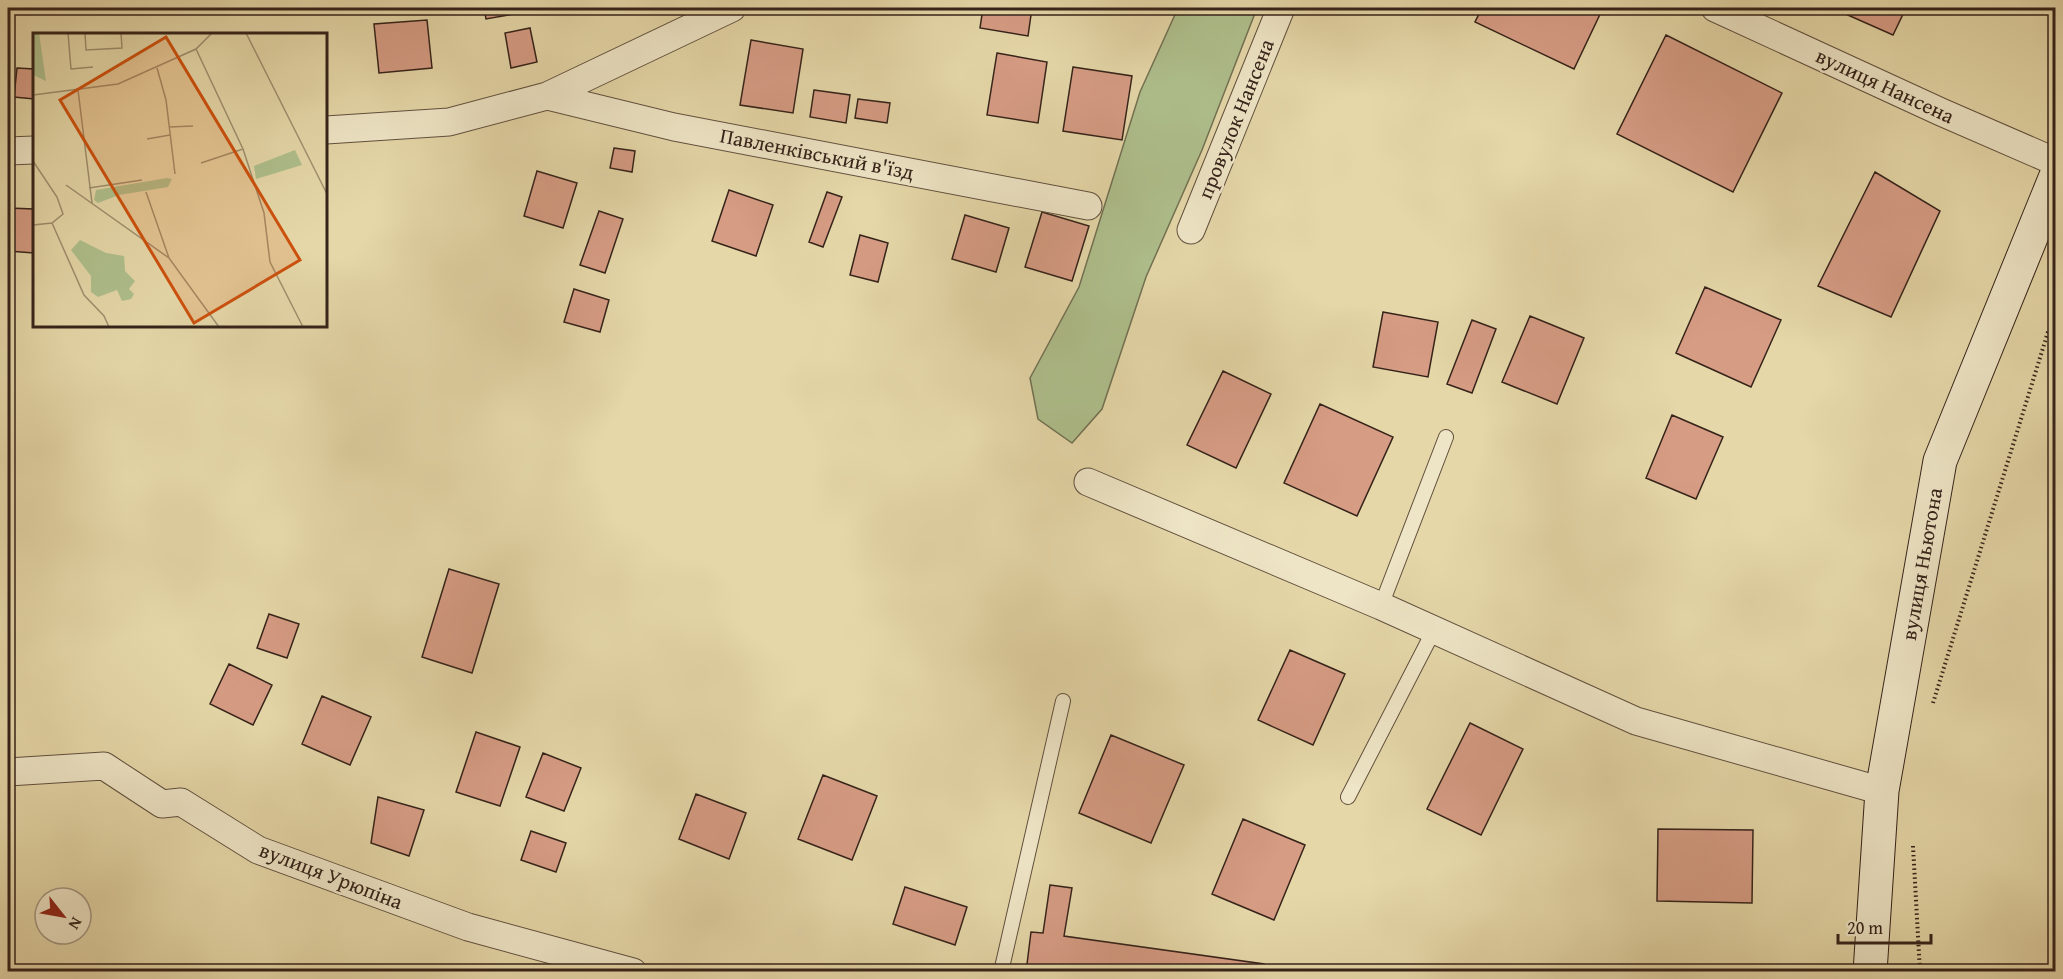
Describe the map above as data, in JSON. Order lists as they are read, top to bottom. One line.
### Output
{"streets":{"street":["вулиця Нансена","провулок Нансена","Павленківський в'їзд","вулиця Ньютона","вулиця Урюпіна"]},"scale_bar":"20 m","north":"bottom right"}
